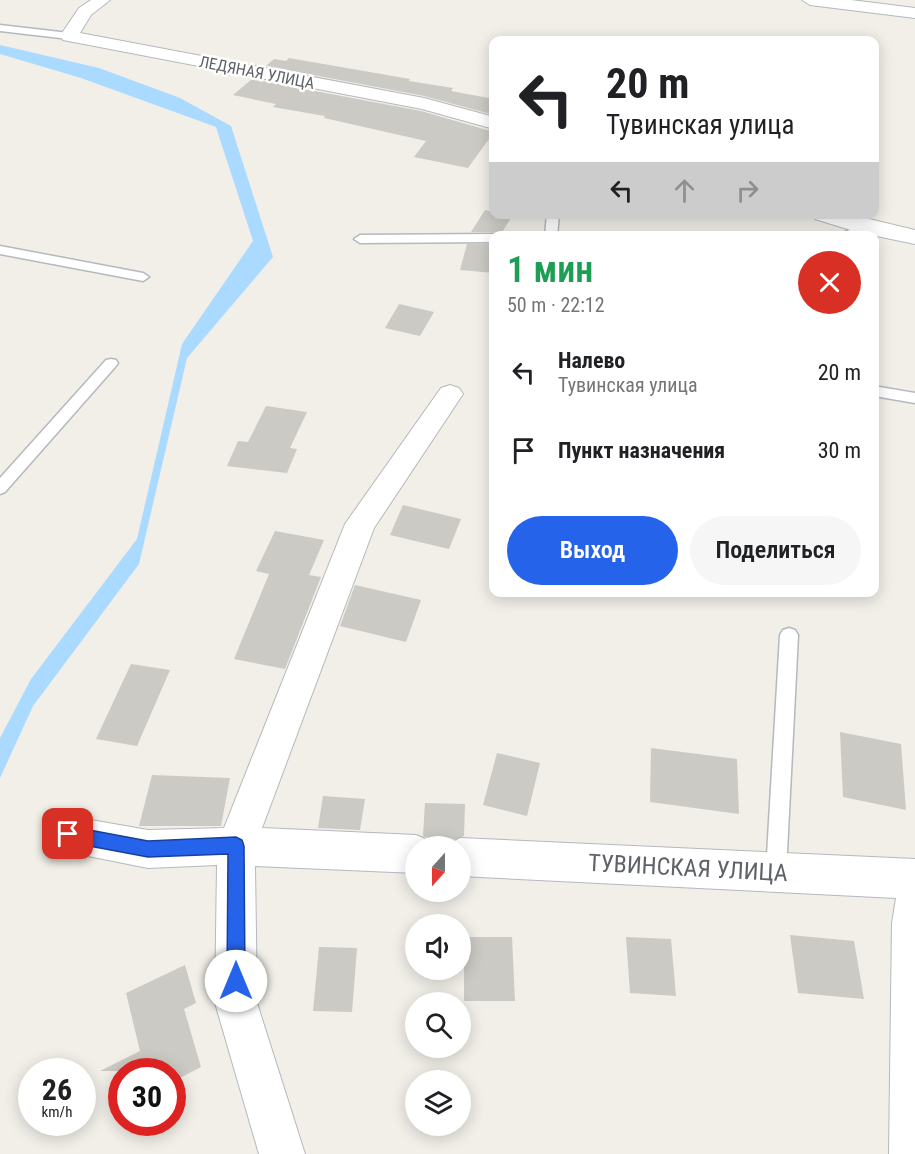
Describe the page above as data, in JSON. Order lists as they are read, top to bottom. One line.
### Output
{"streets":{"street":["ЛЕДЯНАЯ УЛИЦА","ТУВИНСКАЯ УЛИЦА"]},"north":"bottom","page":{"turn":["20 m","Тувинская улица"],"heading":["1 мин","50 m · 22:12"],"list":[{"name":"Налево","note":"Тувинская улица","value":"20 m"},{"name":"Пункт назначения","value":"30 m"}],"buttons":["Выход","Поделиться"],"speed":"26 km/h","limit":"30"}}
